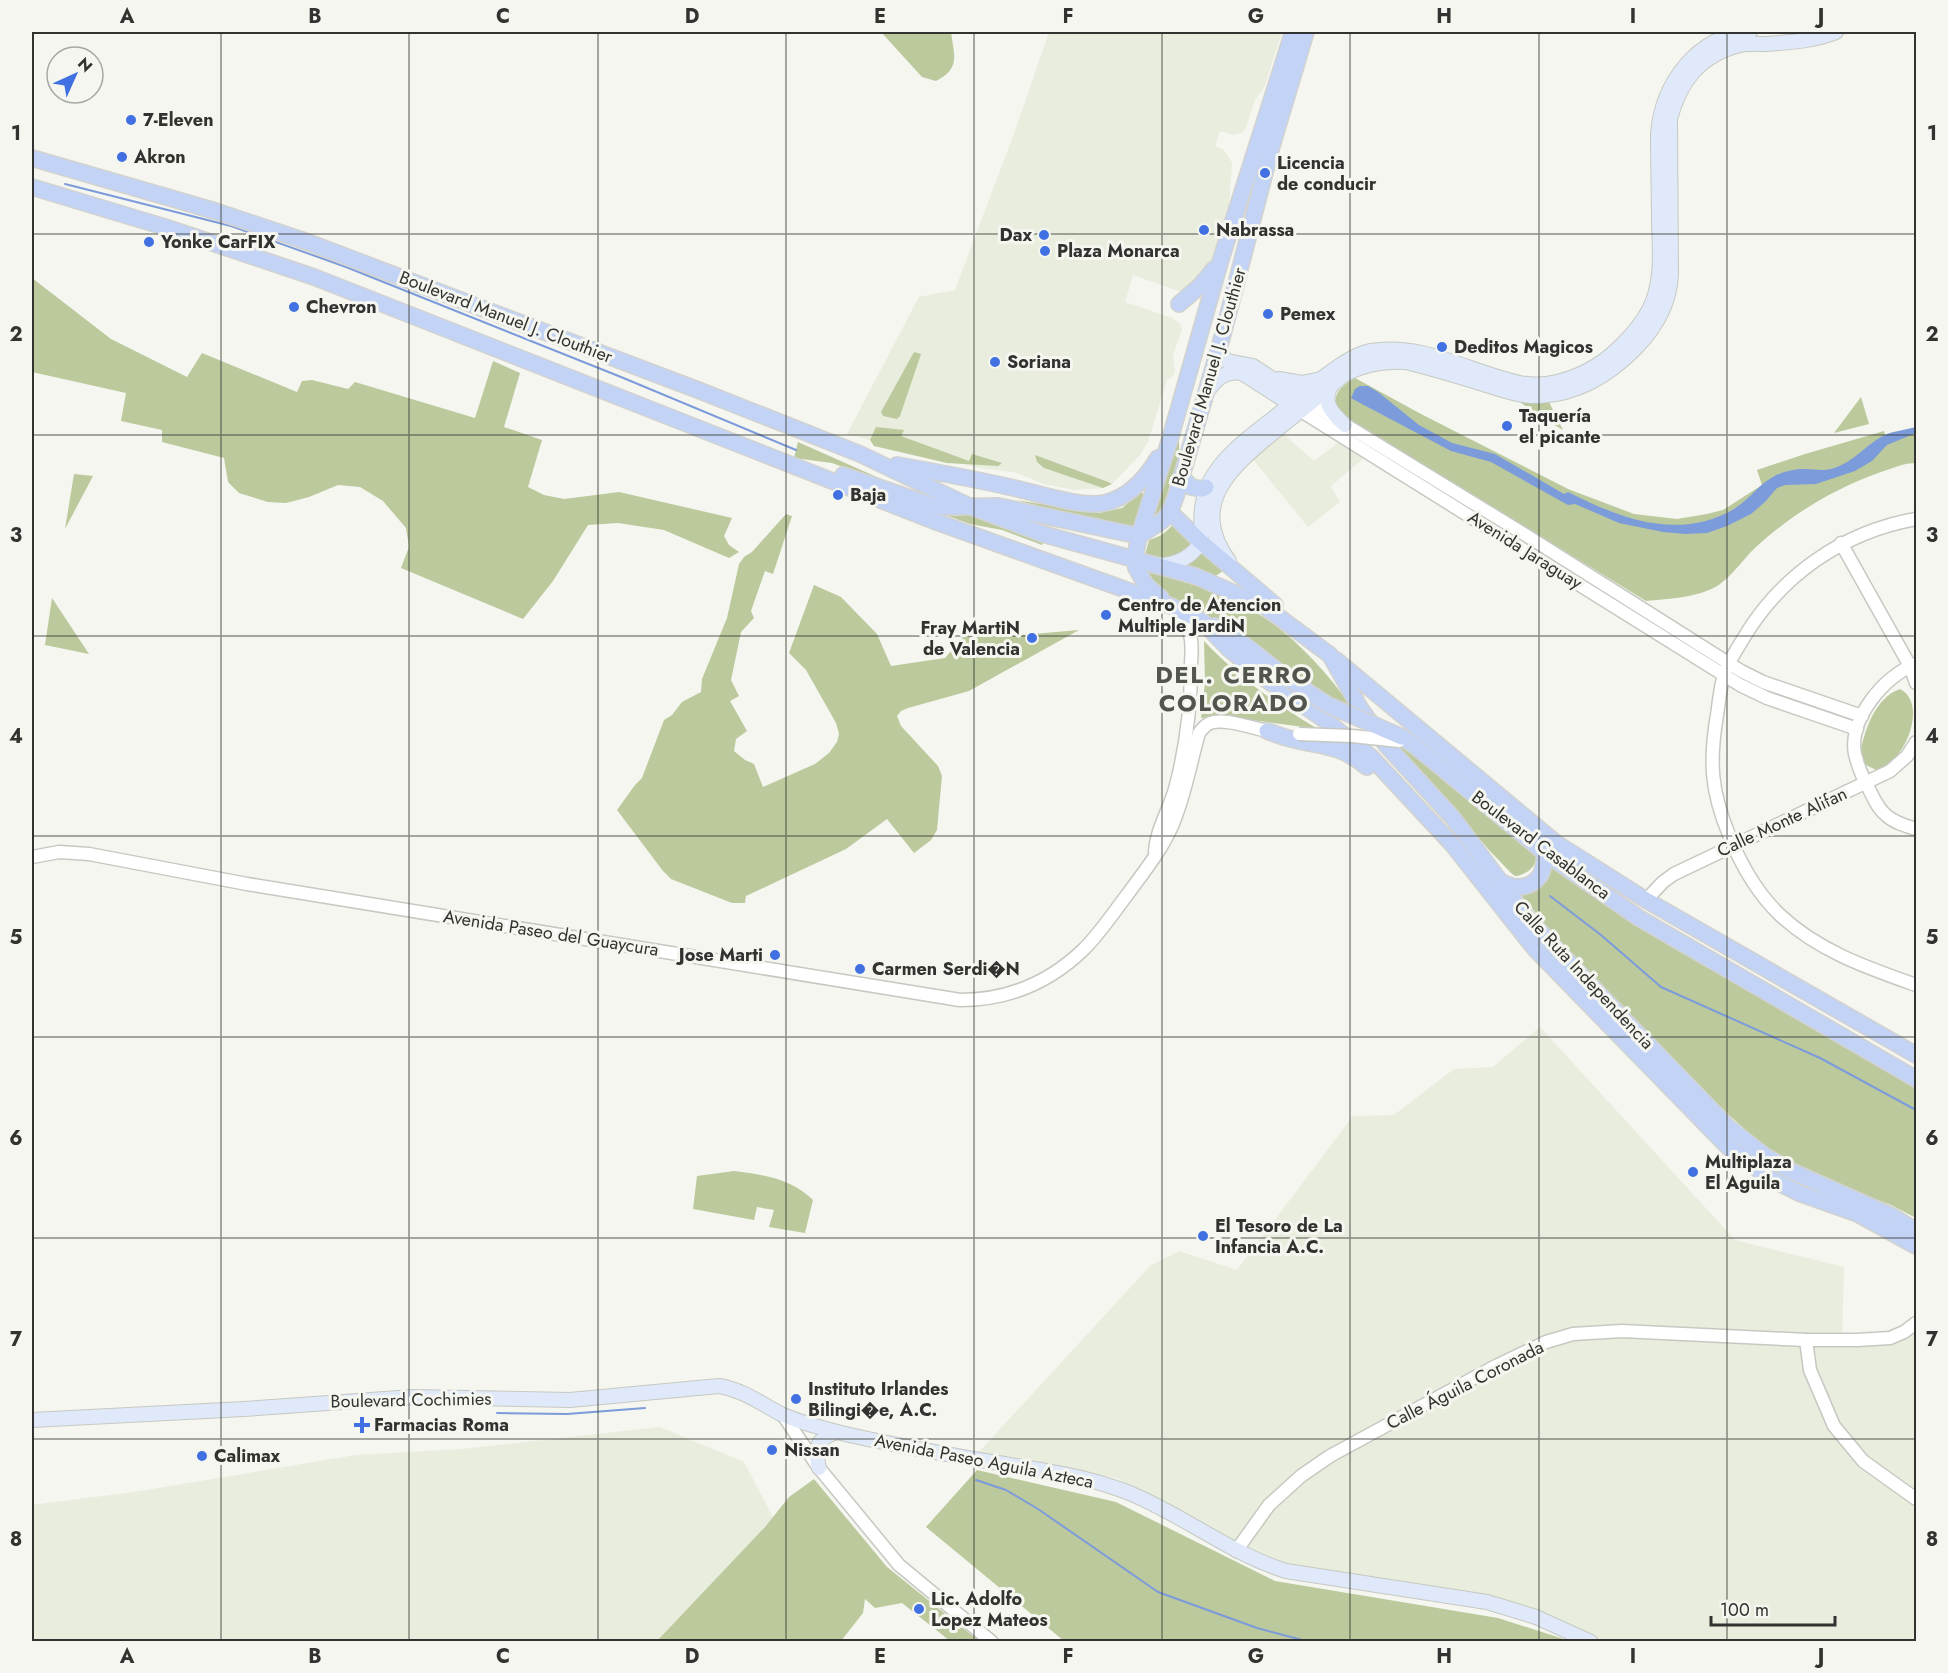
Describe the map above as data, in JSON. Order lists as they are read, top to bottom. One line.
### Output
{"streets":{"main road":["Boulevard Manuel J. Clouthier","Avenida Jaraguay","Boulevard Casablanca","Calle Ruta Independencia","Boulevard Cochimies","Avenida Paseo Aguila Azteca"],"street":["Calle Monte Alifan","Avenida Paseo del Guaycura","Calle Águila Coronada"]},"crossings":[["Boulevard Manuel J. Clouthier","Avenida Jaraguay"],["Boulevard Manuel J. Clouthier","Boulevard Casablanca"],["Boulevard Manuel J. Clouthier","Avenida Paseo del Guaycura"],["Boulevard Manuel J. Clouthier","Calle Ruta Independencia"],["Calle Monte Alifan","Boulevard Casablanca"],["Boulevard Casablanca","Avenida Paseo del Guaycura"],["Boulevard Casablanca","Calle Ruta Independencia"],["Calle Águila Coronada","Avenida Paseo Aguila Azteca"],["Boulevard Cochimies","Avenida Paseo Aguila Azteca"]],"districts":["DEL. CERRO COLORADO"],"places":{"other":["7-Eleven","Akron","Licencia de conducir","Nabrassa","Dax","Yonke CarFIX","Plaza Monarca","Chevron","Pemex","Deditos Magicos","Soriana","Taquería el picante","Baja","Centro de Atencion Multiple JardiN","Fray MartiN de Valencia","Jose Marti","Carmen Serdi�N","Multiplaza El Aguila","El Tesoro de La Infancia A.C.","Instituto Irlandes Bilingi�e, A.C.","Nissan","Calimax","Lic. Adolfo Lopez Mateos"],"health":["Farmacias Roma"]},"scale_bar":"100 m","north":"top right","grid":{"columns":["A","B","C","D","E","F","G","H","I","J"],"rows":["1","2","3","4","5","6","7","8"]}}
